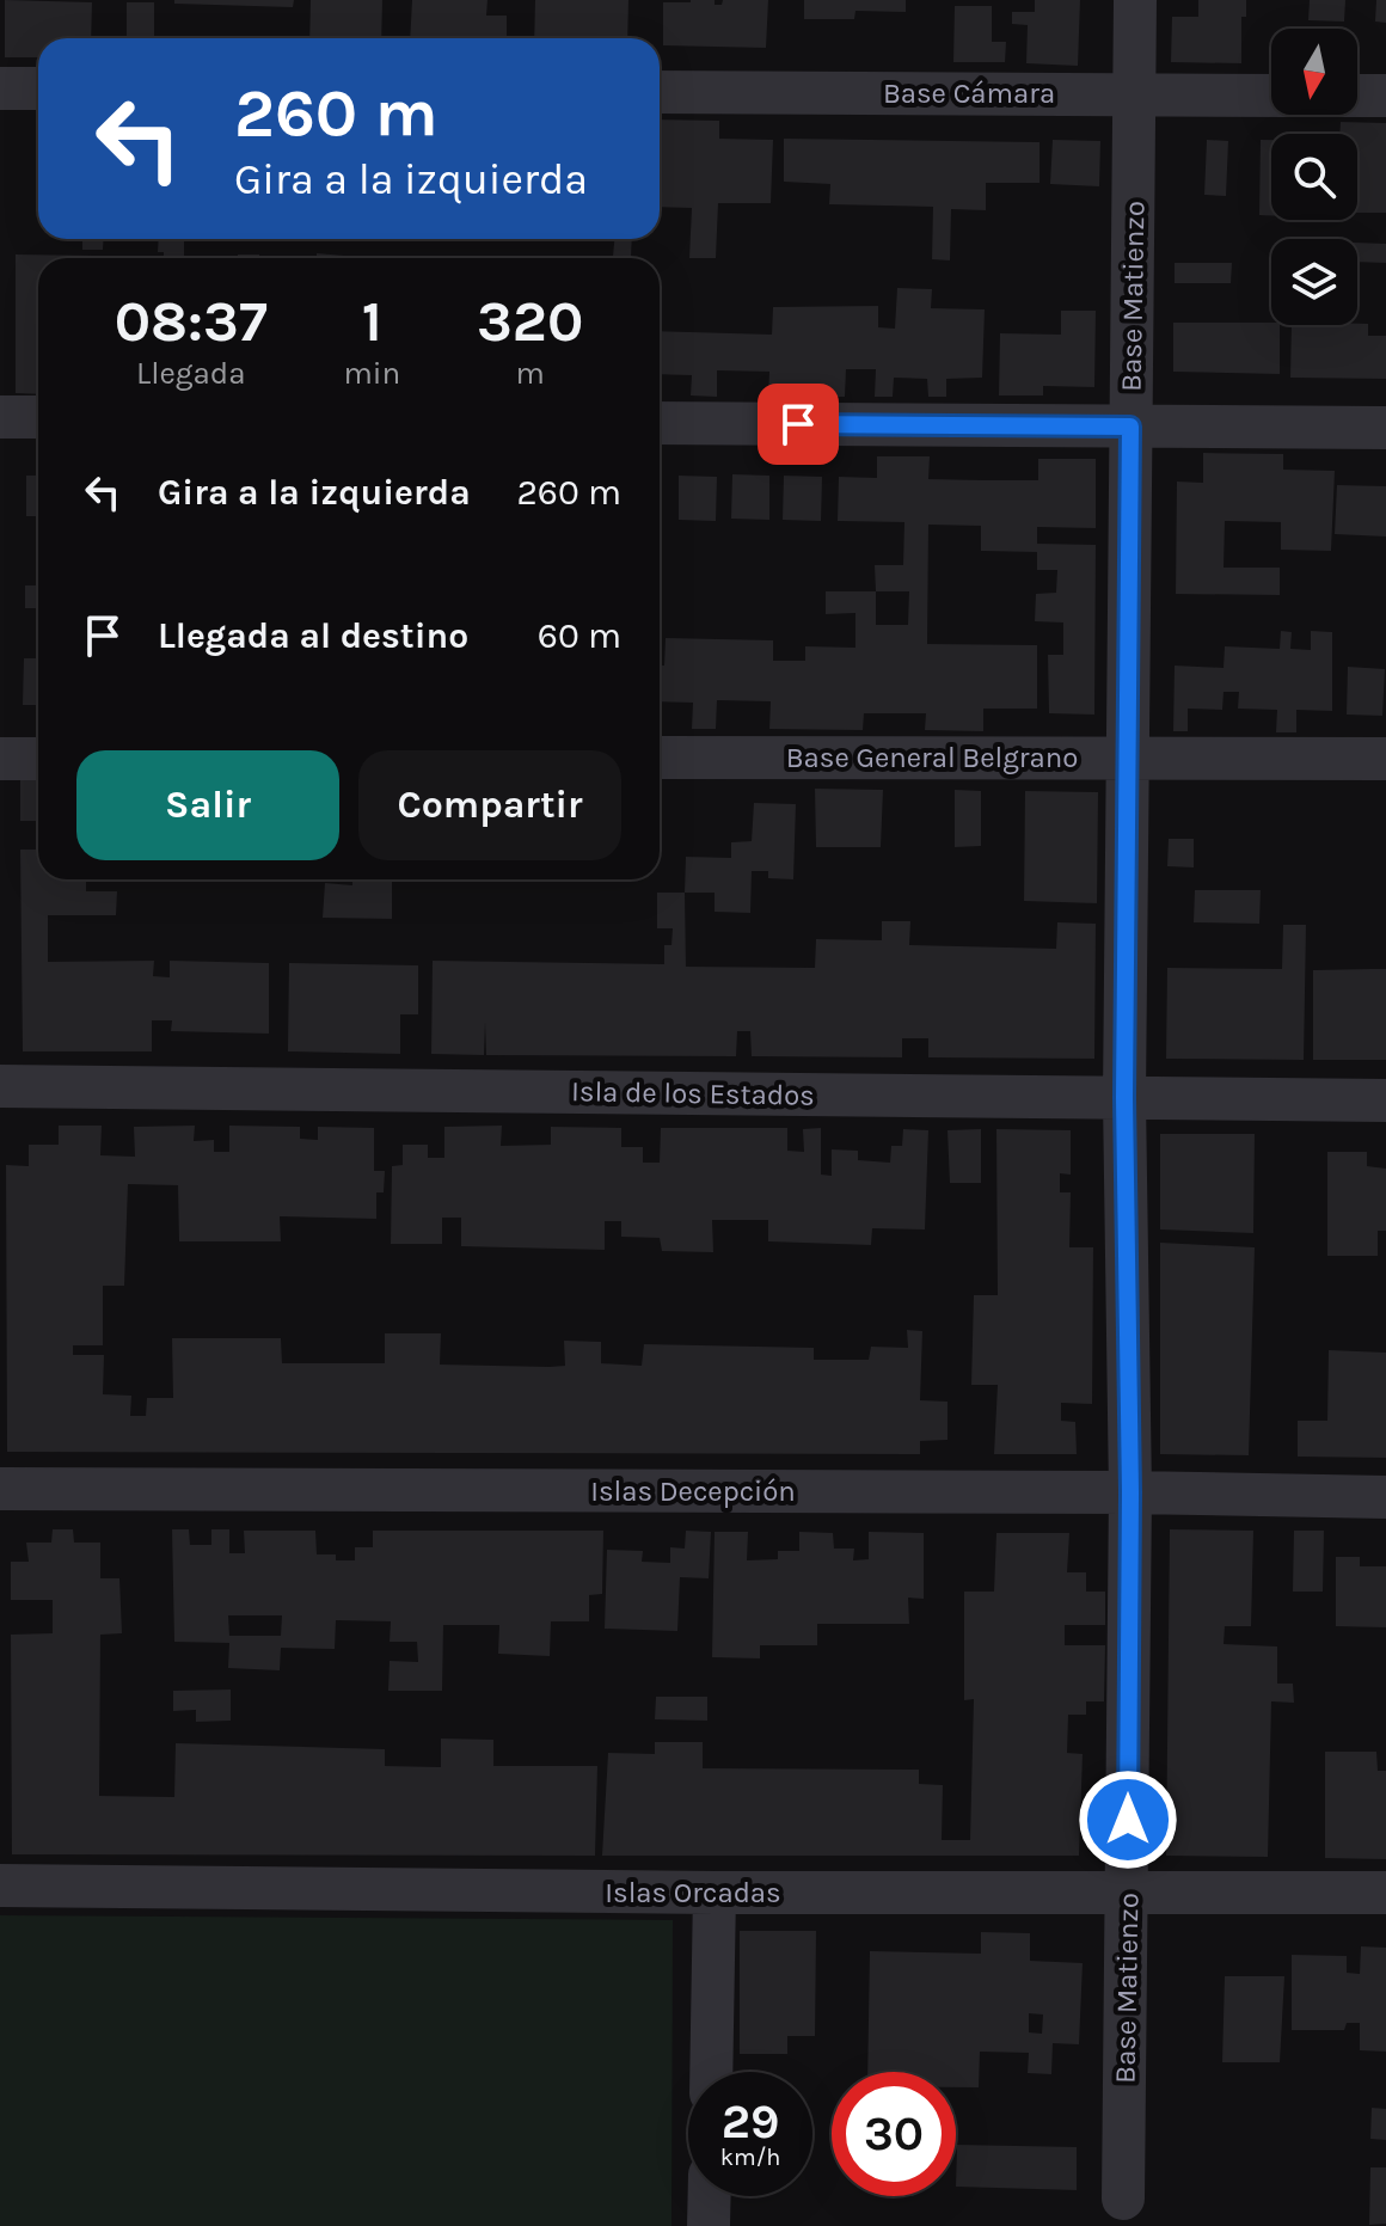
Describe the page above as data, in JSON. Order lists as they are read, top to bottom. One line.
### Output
{"streets":{"street":["Base Cámara","Base Matienzo","Base General Belgrano","Isla de los Estados","Islas Decepción","Islas Orcadas"]},"crossings":[["Base Cámara","Base Matienzo"],["Base Matienzo","Base General Belgrano"],["Base Matienzo","Isla de los Estados"],["Base Matienzo","Islas Decepción"],["Base Matienzo","Islas Orcadas"]],"north":"bottom","page":{"turn":["260 m","Gira a la izquierda"],"eta":["08:37","Llegada","1","min","320","m"],"list":[{"name":"Gira a la izquierda","value":"260 m"},{"name":"Llegada al destino","value":"60 m"}],"buttons":["Salir","Compartir"],"speed":"29 km/h","limit":"30"}}
